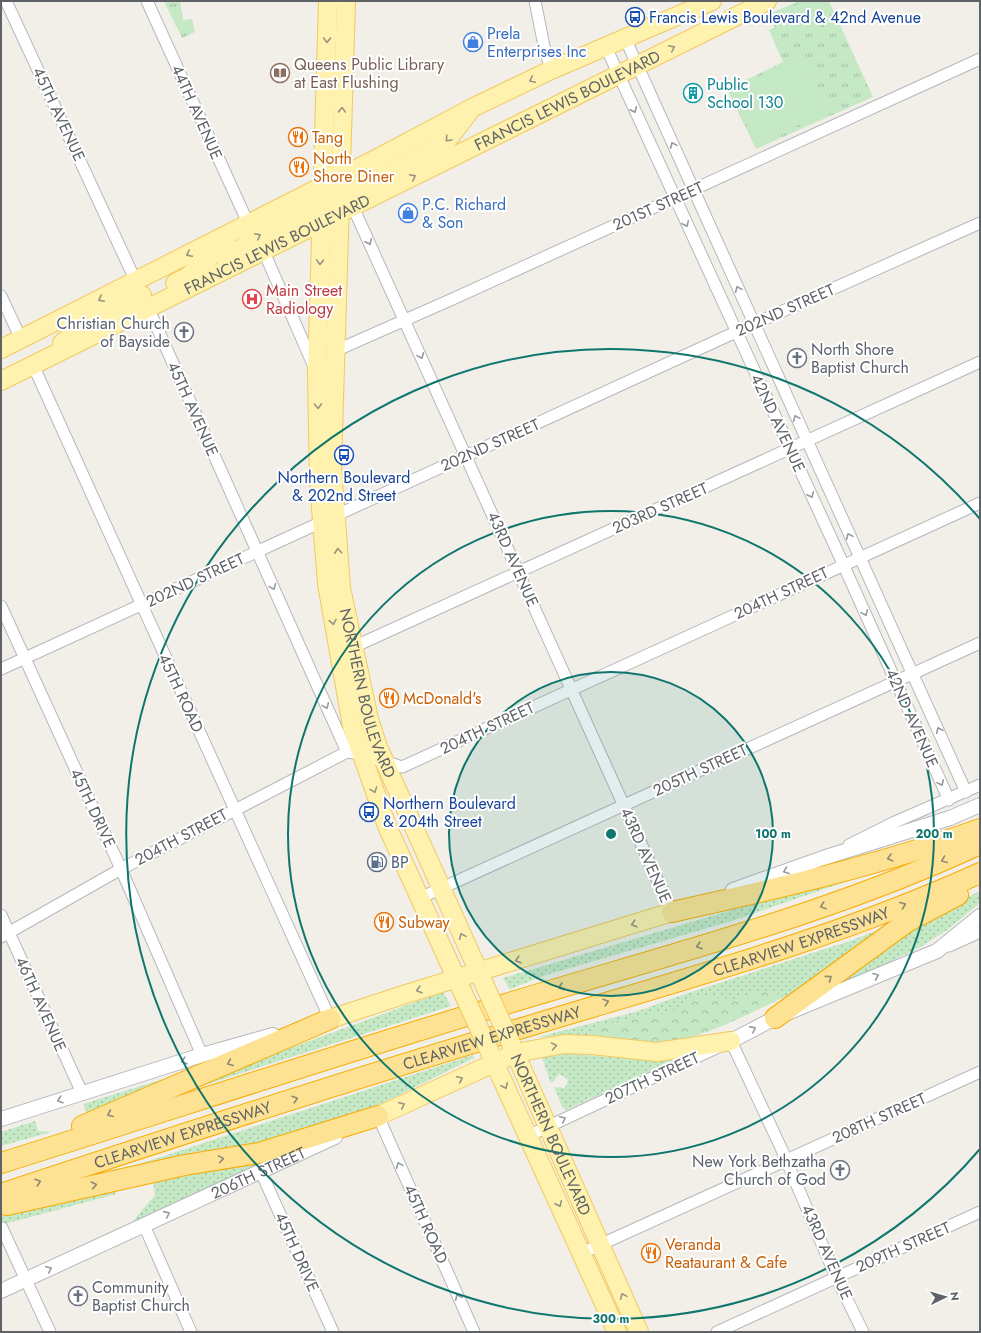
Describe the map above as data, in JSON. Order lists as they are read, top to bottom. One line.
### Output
{"streets":{"highway":["CLEARVIEW EXPRESSWAY"],"main road":["FRANCIS LEWIS BOULEVARD","NORTHERN BOULEVARD","206TH STREET"],"street":["44TH AVENUE","45TH AVENUE","201ST STREET","202ND STREET","42ND AVENUE","203RD STREET","43RD AVENUE","204TH STREET","45TH ROAD","205TH STREET","45TH DRIVE","46TH AVENUE","207TH STREET","208TH STREET","209TH STREET"]},"crossings":[["FRANCIS LEWIS BOULEVARD","44TH AVENUE"],["FRANCIS LEWIS BOULEVARD","45TH AVENUE"],["FRANCIS LEWIS BOULEVARD","42ND AVENUE"],["FRANCIS LEWIS BOULEVARD","43RD AVENUE"],["FRANCIS LEWIS BOULEVARD","NORTHERN BOULEVARD"],["FRANCIS LEWIS BOULEVARD","45TH ROAD"],["45TH AVENUE","202ND STREET"],["45TH AVENUE","204TH STREET"],["45TH AVENUE","NORTHERN BOULEVARD"],["201ST STREET","42ND AVENUE"],["201ST STREET","43RD AVENUE"],["201ST STREET","NORTHERN BOULEVARD"],["202ND STREET","42ND AVENUE"],["202ND STREET","43RD AVENUE"],["202ND STREET","NORTHERN BOULEVARD"],["202ND STREET","45TH ROAD"],["202ND STREET","45TH DRIVE"],["42ND AVENUE","203RD STREET"],["42ND AVENUE","204TH STREET"],["42ND AVENUE","205TH STREET"],["203RD STREET","43RD AVENUE"],["203RD STREET","NORTHERN BOULEVARD"],["43RD AVENUE","204TH STREET"],["43RD AVENUE","NORTHERN BOULEVARD"],["43RD AVENUE","205TH STREET"],["43RD AVENUE","207TH STREET"],["43RD AVENUE","208TH STREET"],["43RD AVENUE","206TH STREET"],["43RD AVENUE","209TH STREET"],["204TH STREET","NORTHERN BOULEVARD"],["204TH STREET","45TH ROAD"],["204TH STREET","45TH DRIVE"],["204TH STREET","46TH AVENUE"],["NORTHERN BOULEVARD","205TH STREET"],["NORTHERN BOULEVARD","207TH STREET"],["NORTHERN BOULEVARD","208TH STREET"],["NORTHERN BOULEVARD","206TH STREET"],["45TH ROAD","206TH STREET"],["45TH DRIVE","206TH STREET"],["207TH STREET","206TH STREET"]],"one_way":["207TH STREET"],"places":{"bus stop":["Francis Lewis Boulevard & 42nd Avenue","Northern Boulevard & 202nd Street","Northern Boulevard & 204th Street"],"shop":["Prela Enterprises Inc","P.C. Richard & Son"],"library":["Queens Public Library at East Flushing"],"building":["Public School 130"],"restaurant":["Tang","North Shore Diner","McDonald's","Subway","Veranda Reataurant & Cafe"],"hospital":["Main Street Radiology"],"church":["Christian Church of Bayside","North Shore Baptist Church","New York Bethzatha Church of God","Community Baptist Church"],"fuel station":["BP"]},"north":"right","rings":["100 m","200 m","300 m"]}
